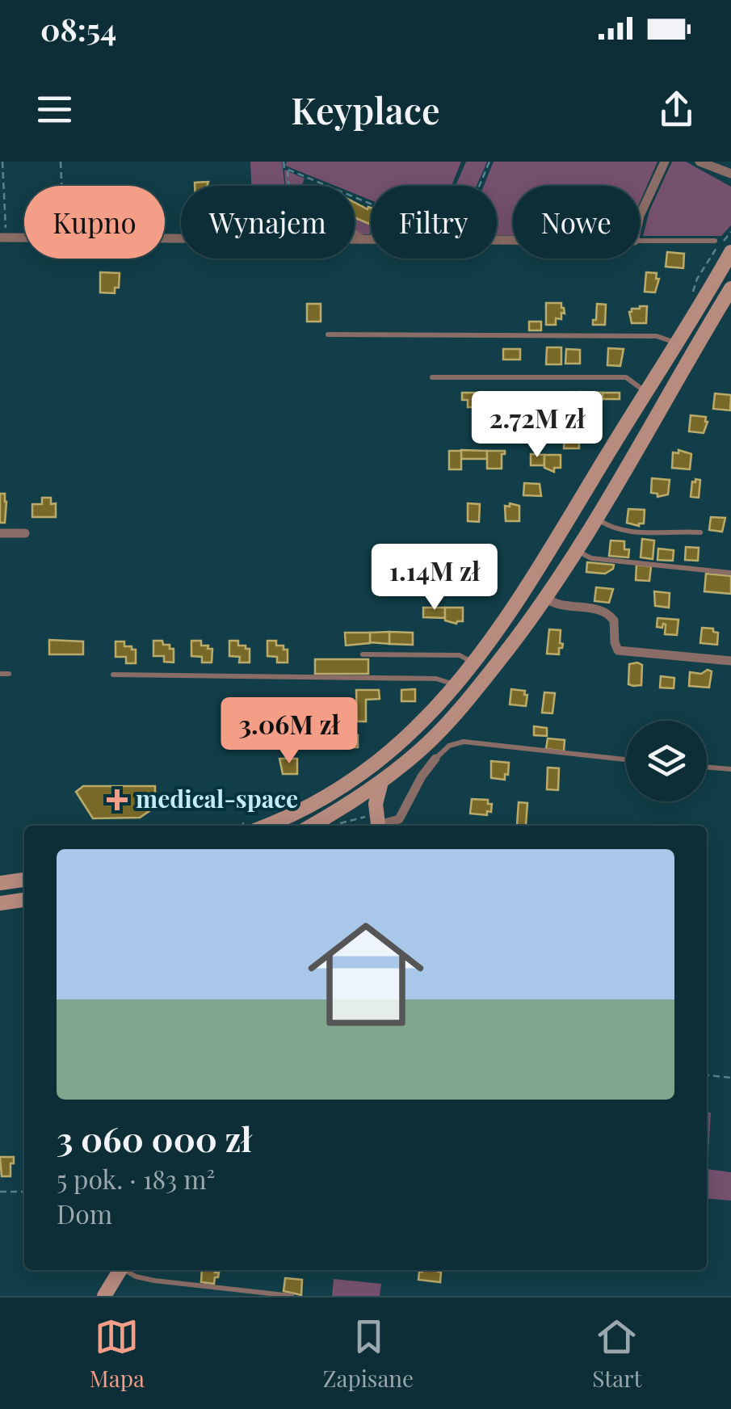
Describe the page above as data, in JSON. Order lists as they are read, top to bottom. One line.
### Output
{"places":{"health":["medical-space"]},"page":{"status":"08:54","header":"Keyplace","chip":["Kupno","Wynajem","Filtry","Nowe"],"price":["2.72M zł","1.14M zł","3.06M zł"],"list":[{"name":"3 060 000 zł","note":"5 pok. · 183 m² · Dom"}],"tabs":["Mapa","Zapisane","Start"]}}
